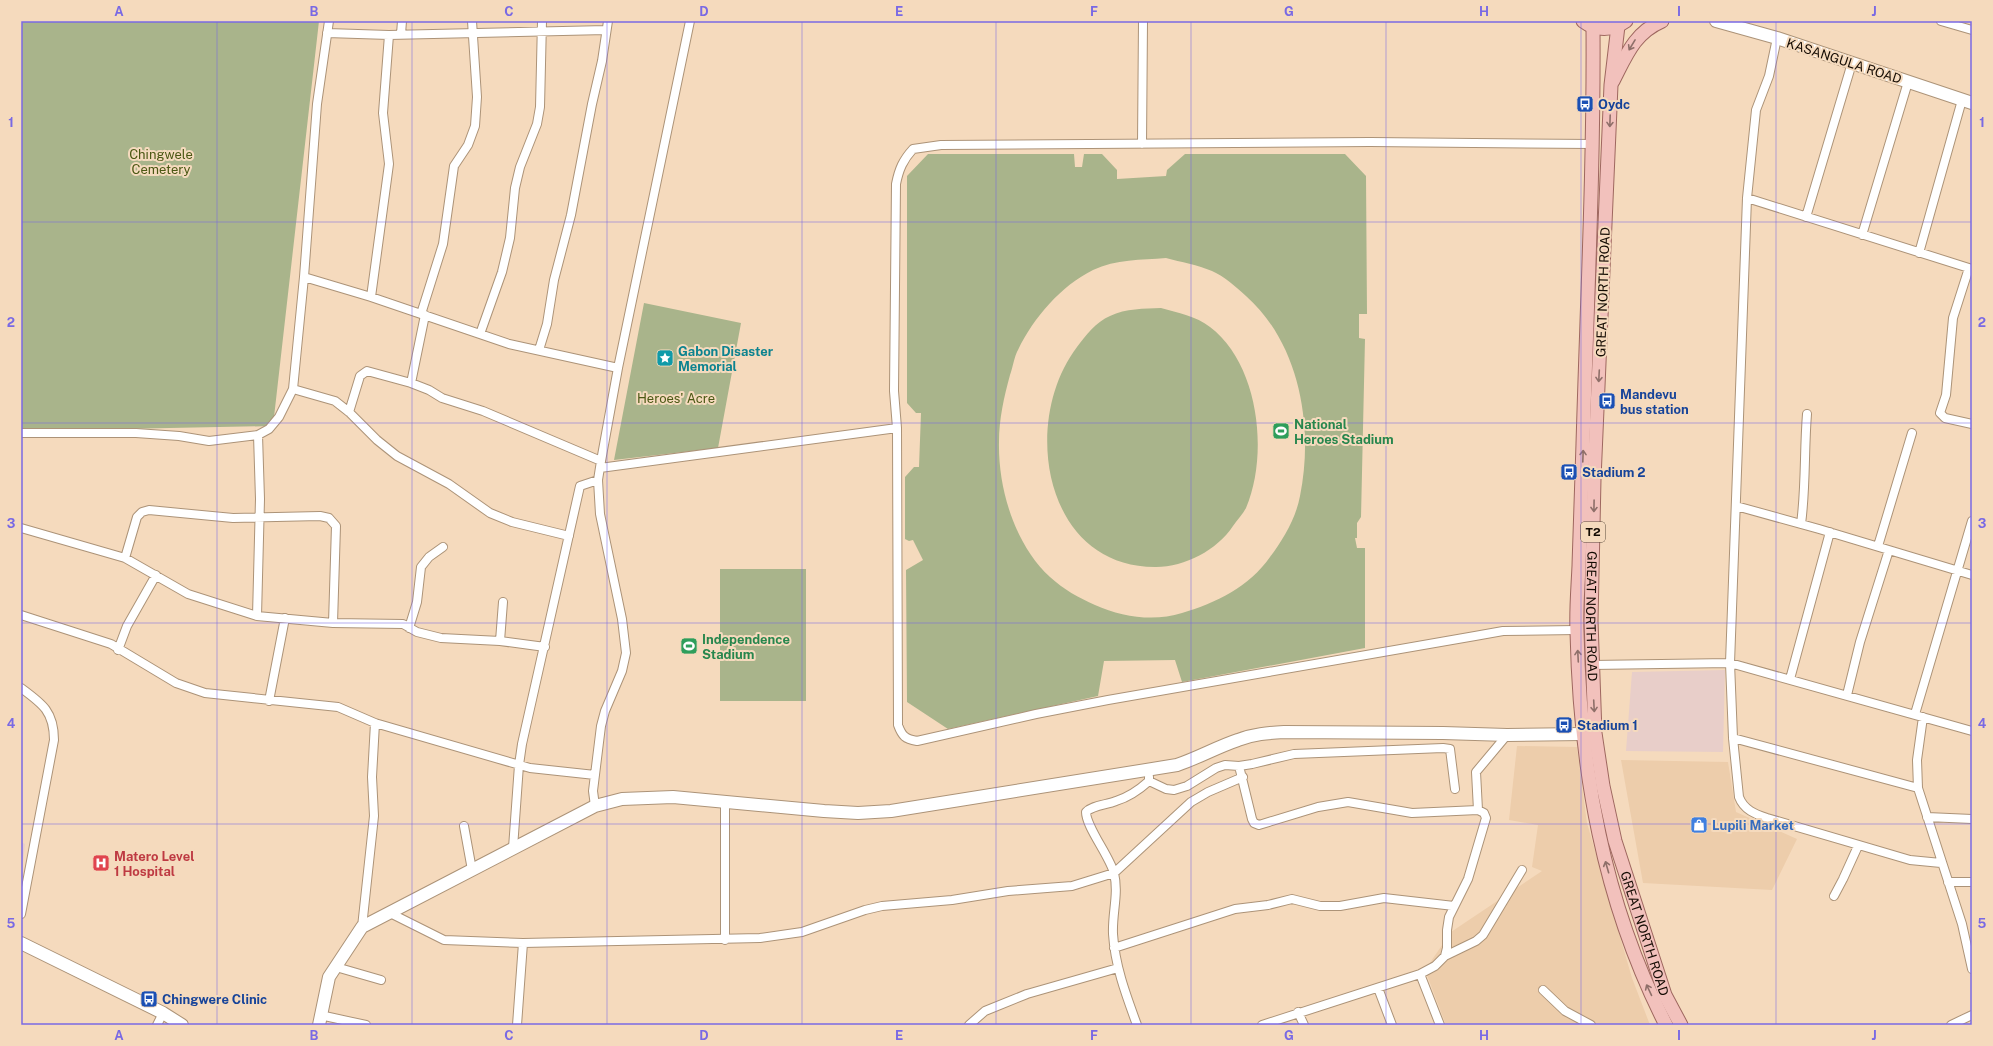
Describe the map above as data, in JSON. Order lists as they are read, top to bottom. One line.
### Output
{"streets":{"main road":["GREAT NORTH ROAD","T2"],"street":["KASANGULA ROAD"]},"crossings":[["GREAT NORTH ROAD","T2"]],"parks":["Chingwele Cemetery","Heroes' Acre"],"places":{"bus stop":["Oydc","Mandevu bus station","Stadium 2","Stadium 1","Chingwere Clinic"],"place":["Gabon Disaster Memorial"],"sports":["National Heroes Stadium","Independence Stadium"],"shop":["Lupili Market"],"hospital":["Matero Level 1 Hospital"]},"grid":{"columns":["A","B","C","D","E","F","G","H","I","J"],"rows":["1","2","3","4","5"]}}
